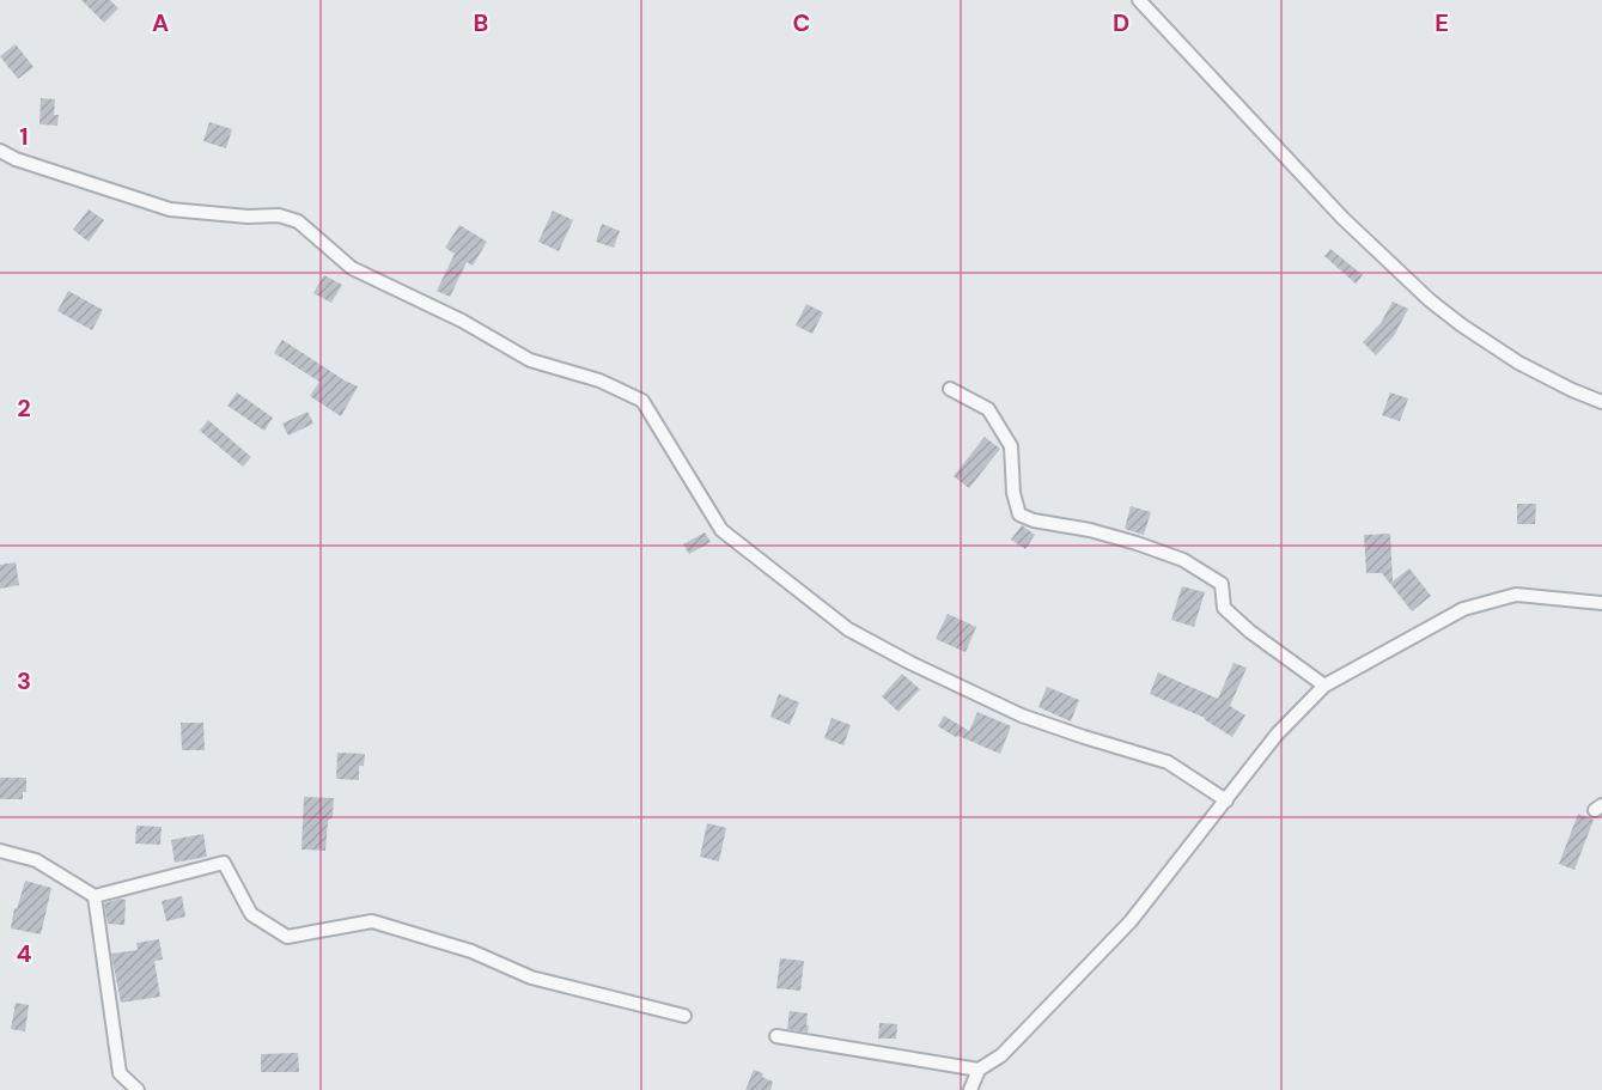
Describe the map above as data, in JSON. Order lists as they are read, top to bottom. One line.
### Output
{"grid":{"columns":["A","B","C","D","E"],"rows":["1","2","3","4"]}}
